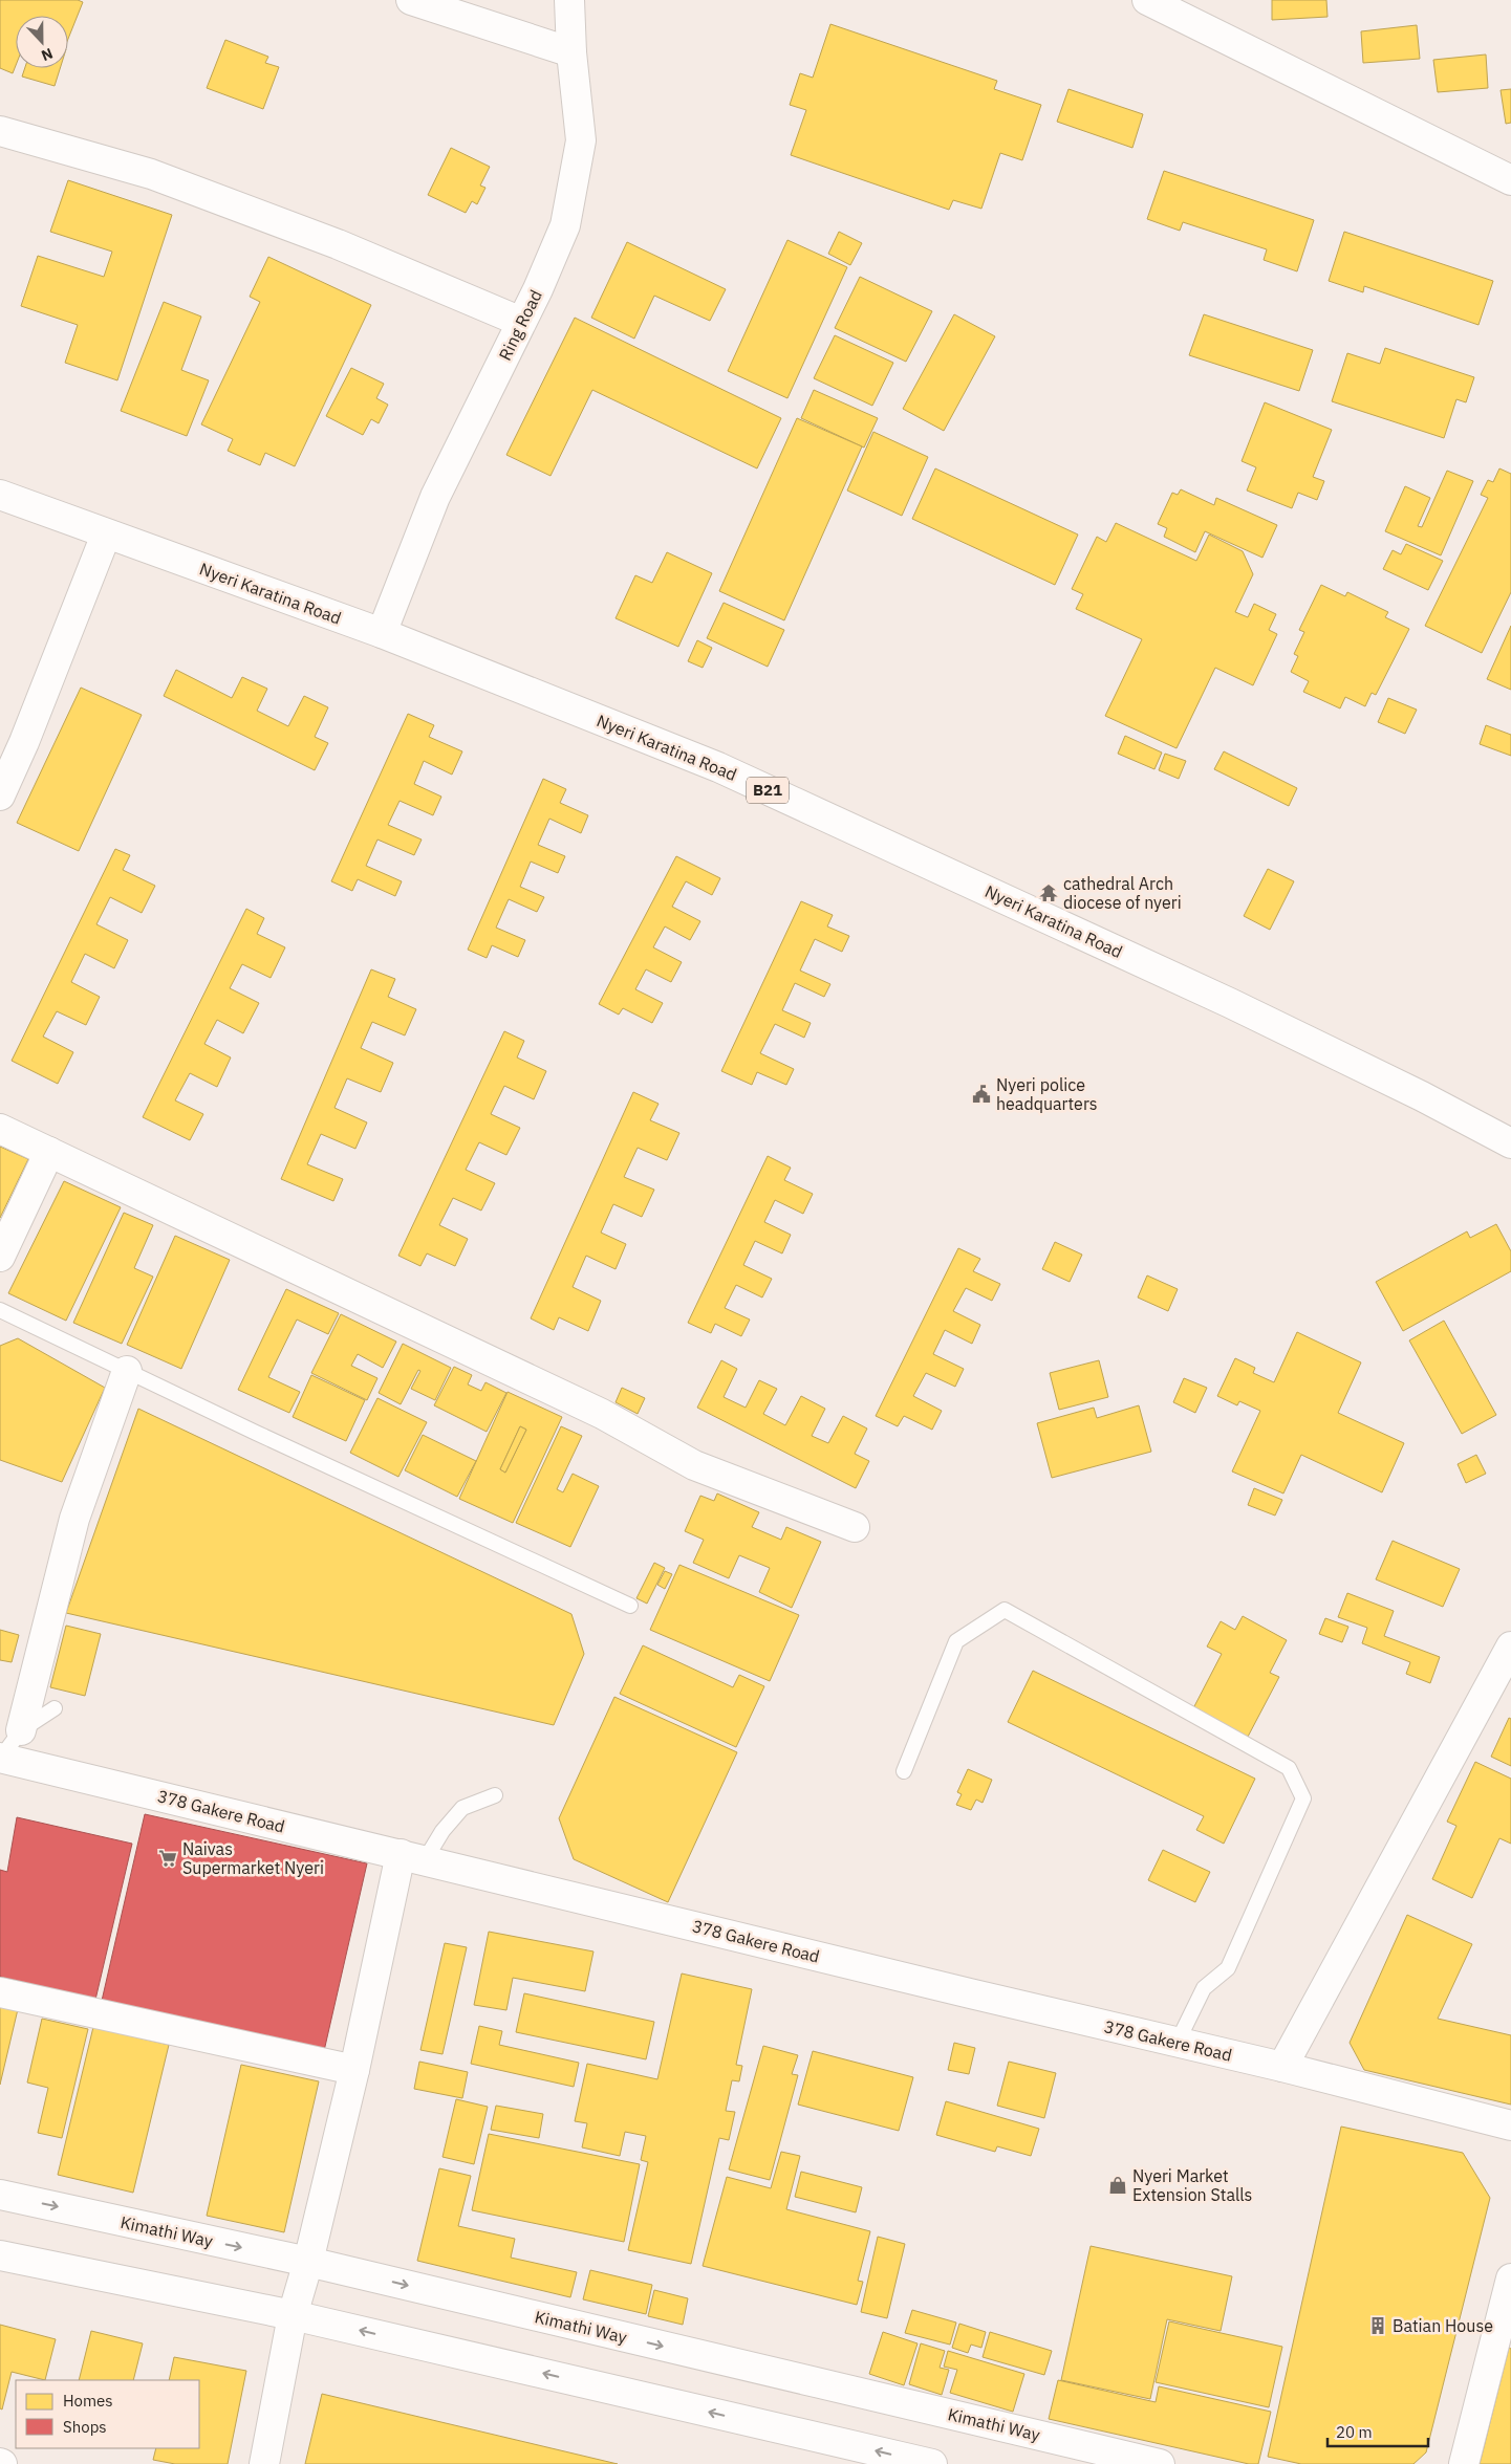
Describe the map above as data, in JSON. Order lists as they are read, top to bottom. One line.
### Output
{"streets":{"main road":["Ring Road","Nyeri Karatina Road","B21","378 Gakere Road","Kimathi Way"]},"crossings":[["Ring Road","Nyeri Karatina Road"]],"places":{"temple":["cathedral Arch diocese of nyeri"],"public building":["Nyeri police headquarters"],"supermarket":["Naivas Supermarket Nyeri"],"shop":["Nyeri Market Extension Stalls"],"building":["Batian House"]},"legend":["Homes","Shops"],"scale_bar":"20 m","north":"bottom"}
